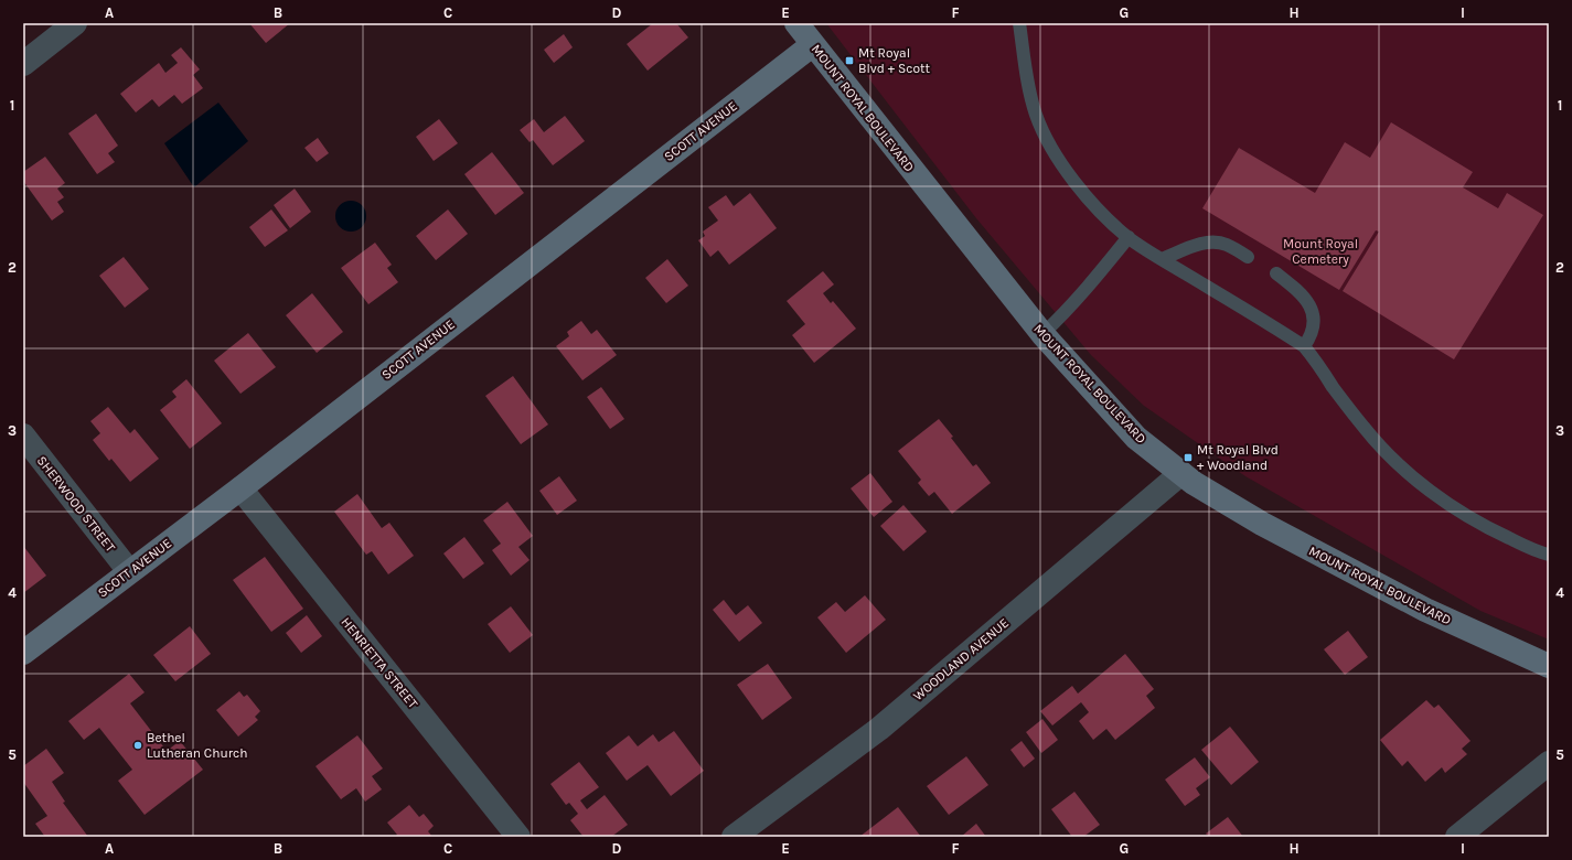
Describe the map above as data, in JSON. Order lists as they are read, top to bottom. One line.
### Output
{"streets":{"main road":["MOUNT ROYAL BOULEVARD","SCOTT AVENUE"],"street":["SHERWOOD STREET","WOODLAND AVENUE","HENRIETTA STREET"]},"crossings":[["MOUNT ROYAL BOULEVARD","SCOTT AVENUE"],["MOUNT ROYAL BOULEVARD","WOODLAND AVENUE"],["SCOTT AVENUE","SHERWOOD STREET"],["SCOTT AVENUE","HENRIETTA STREET"]],"parks":["Mount Royal Cemetery"],"places":{"transit":["Mt Royal Blvd + Scott","Mt Royal Blvd + Woodland"],"other":["Bethel Lutheran Church"]},"grid":{"columns":["A","B","C","D","E","F","G","H","I"],"rows":["1","2","3","4","5"]}}
